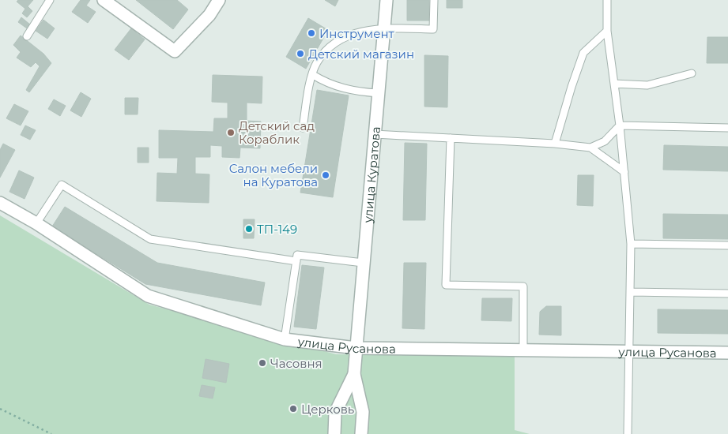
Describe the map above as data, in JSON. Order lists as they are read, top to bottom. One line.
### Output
{"streets":{"street":["улица Куратова","улица Русанова"]},"crossings":[["улица Куратова","улица Русанова"]],"places":["Инструмент","Детский магазин","Детский сад Кораблик","Салон мебели на Куратова","ТП-149","Часовня","Церковь"]}
